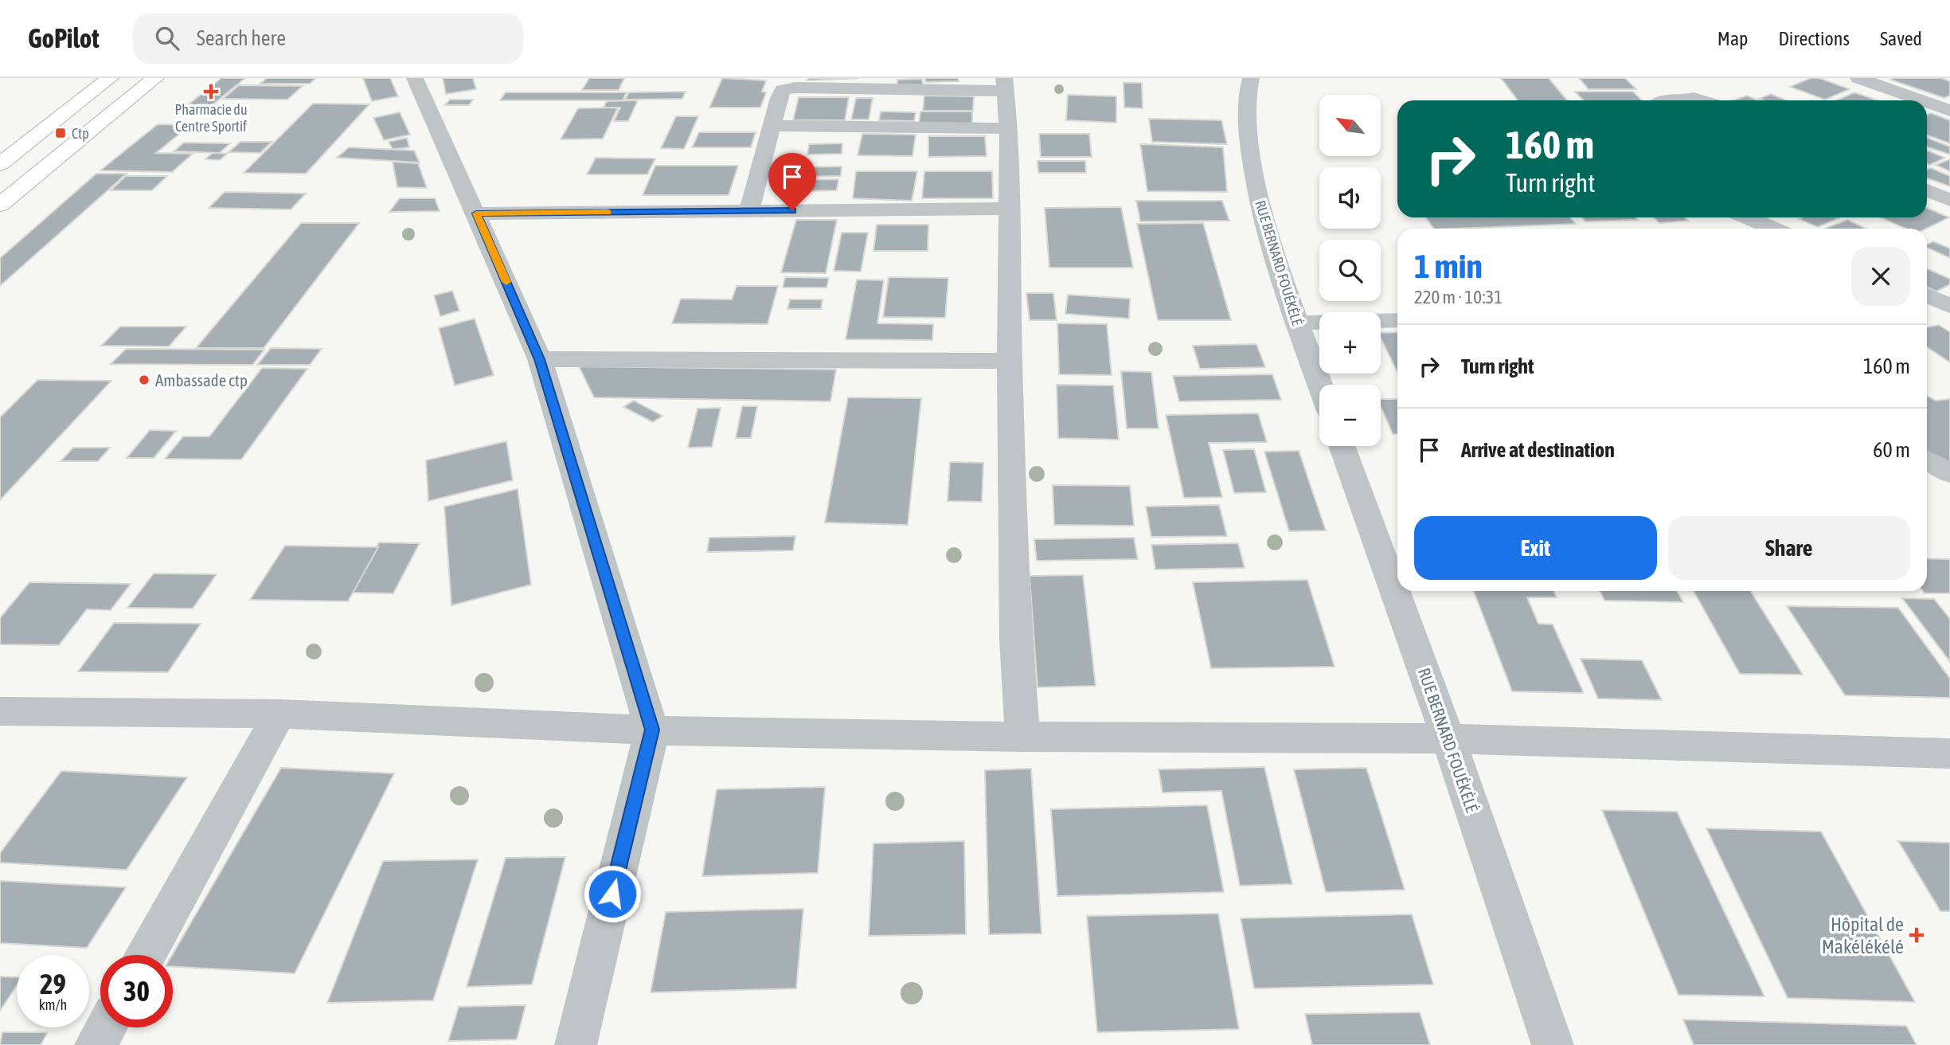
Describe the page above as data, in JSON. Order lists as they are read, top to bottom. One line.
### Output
{"streets":{"street":["RUE BERNARD FOUÉKÉLÉ"]},"places":{"health":["Pharmacie du Centre Sportif","Hôpital de Makélékélé"],"transit":["Ctp"],"other":["Ambassade ctp"]},"north":"top left","page":{"header":"GoPilot","search":"Search here","nav":["Map","Directions","Saved"],"map_buttons":["+","−"],"turn":["160 m","Turn right"],"heading":["1 min","220 m · 10:31"],"list":[{"name":"Turn right","value":"160 m"},{"name":"Arrive at destination","value":"60 m"}],"buttons":["Exit","Share"],"speed":"29 km/h","limit":"30"}}
